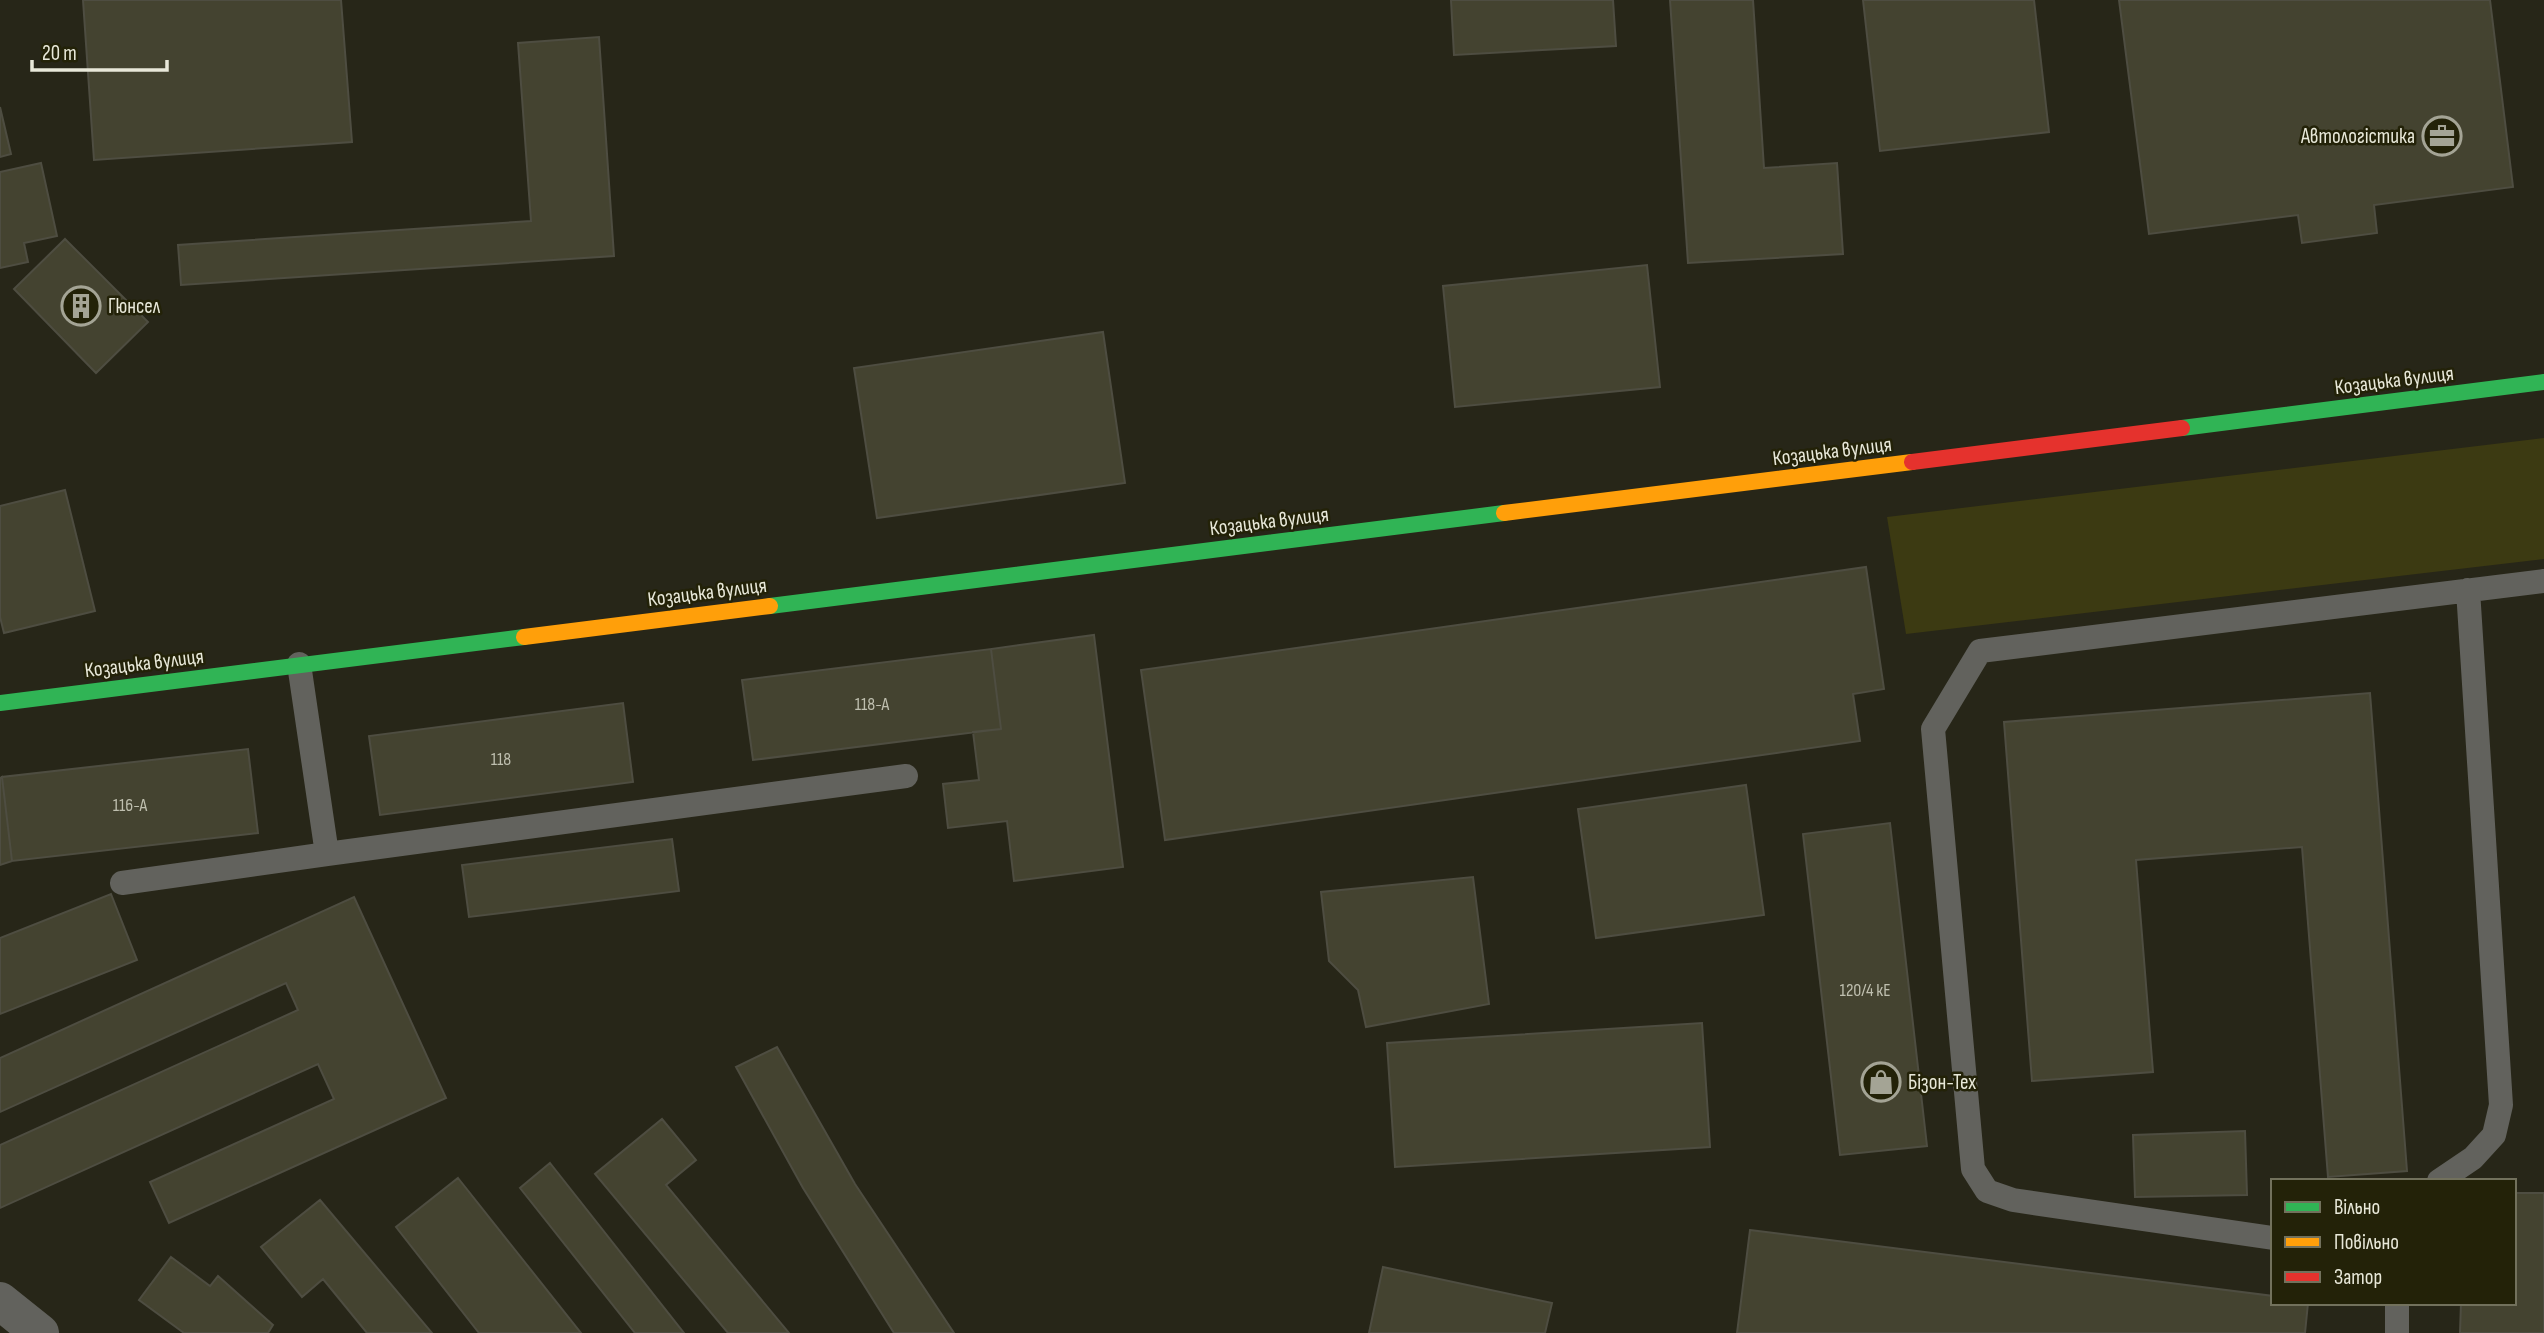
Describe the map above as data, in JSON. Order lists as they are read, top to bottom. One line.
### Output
{"streets":{"street":["Козацька вулиця"]},"places":{"office":["Автологістика"],"building":["Гюнсел"],"shop":["Бізон-Тех"]},"house_numbers":["118-А","118","116-А","120/4 кЕ"],"legend":["Вільно","Повільно","Затор"],"scale_bar":"20 m"}
